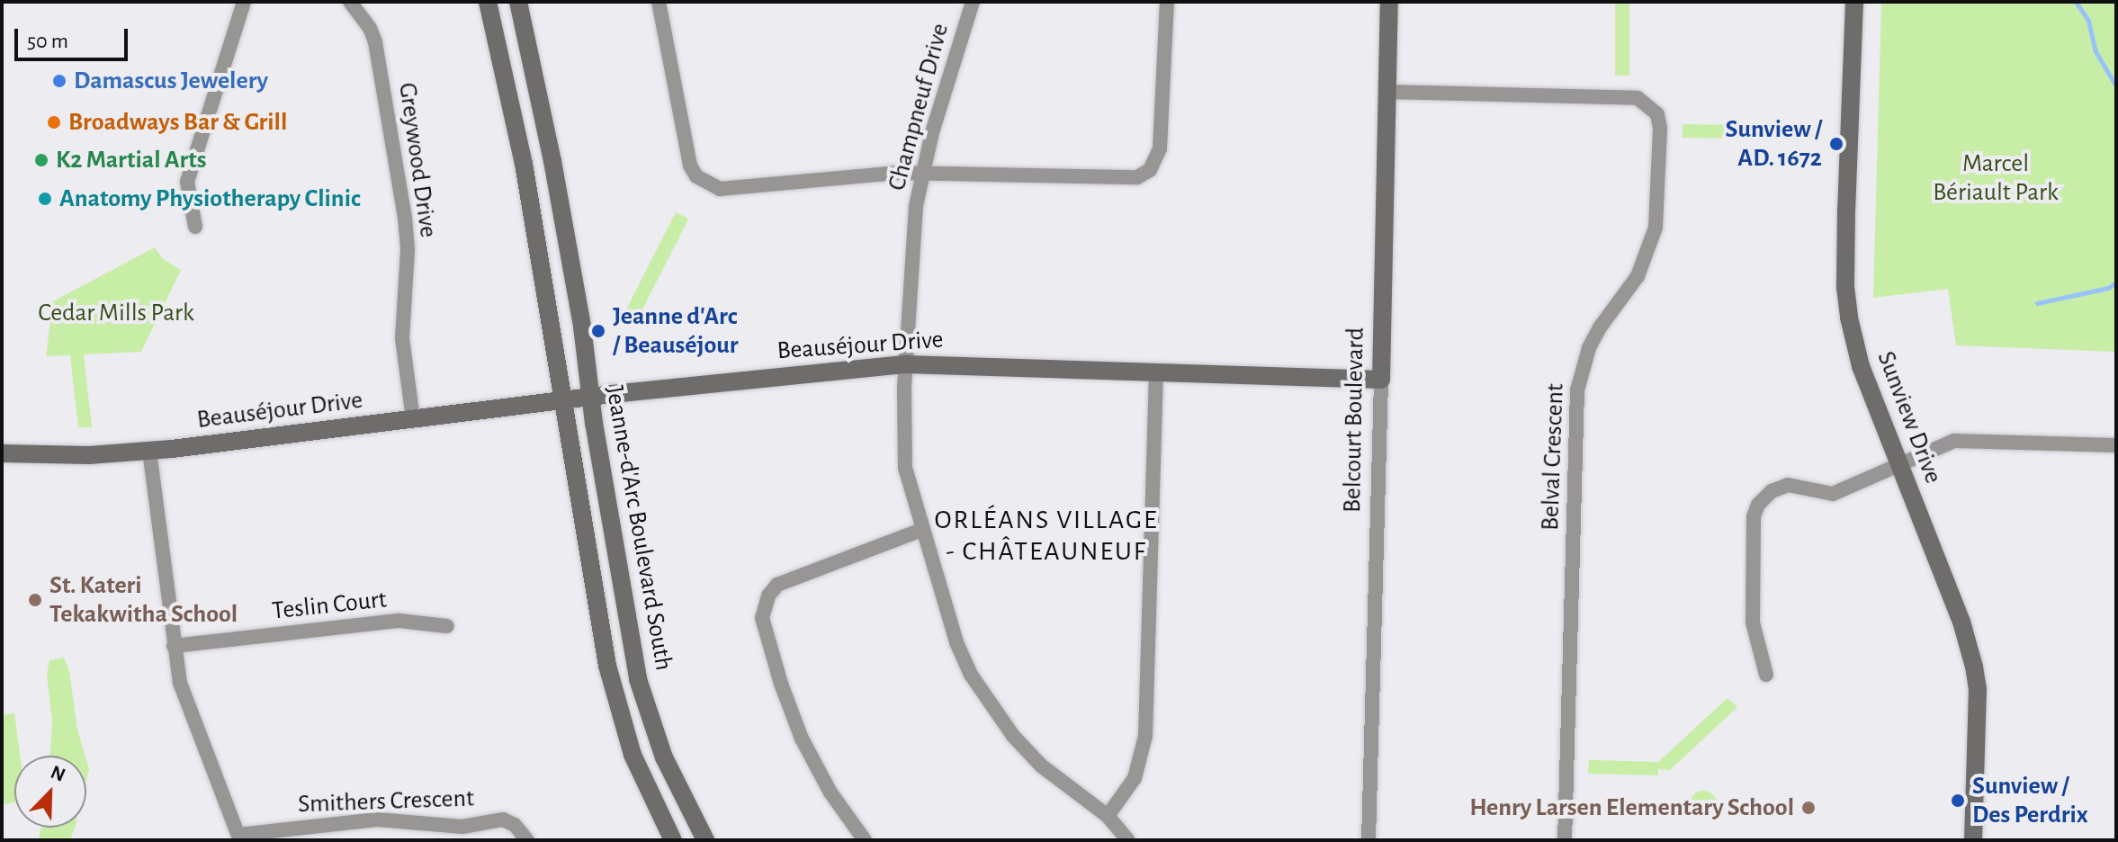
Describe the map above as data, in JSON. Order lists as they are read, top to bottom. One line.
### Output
{"streets":{"street":["Champneuf Drive","Greywood Drive","Beauséjour Drive","Sunview Drive","Belcourt Boulevard","Belval Crescent","Jeanne-d'Arc Boulevard South","Teslin Court","Smithers Crescent"]},"crossings":[["Champneuf Drive","Beauséjour Drive"],["Greywood Drive","Beauséjour Drive"],["Beauséjour Drive","Belcourt Boulevard"],["Beauséjour Drive","Jeanne-d'Arc Boulevard South"],["Belcourt Boulevard","Belval Crescent"]],"districts":["ORLÉANS VILLAGE - CHÂTEAUNEUF"],"parks":["Marcel Bériault Park","Cedar Mills Park"],"places":["Damascus Jewelery","Broadways Bar & Grill","Sunview / AD. 1672","K2 Martial Arts","Anatomy Physiotherapy Clinic","Jeanne d'Arc / Beauséjour","St. Kateri Tekakwitha School","Sunview / Des Perdrix","Henry Larsen Elementary School"],"scale_bar":"50 m","north":"top right"}
